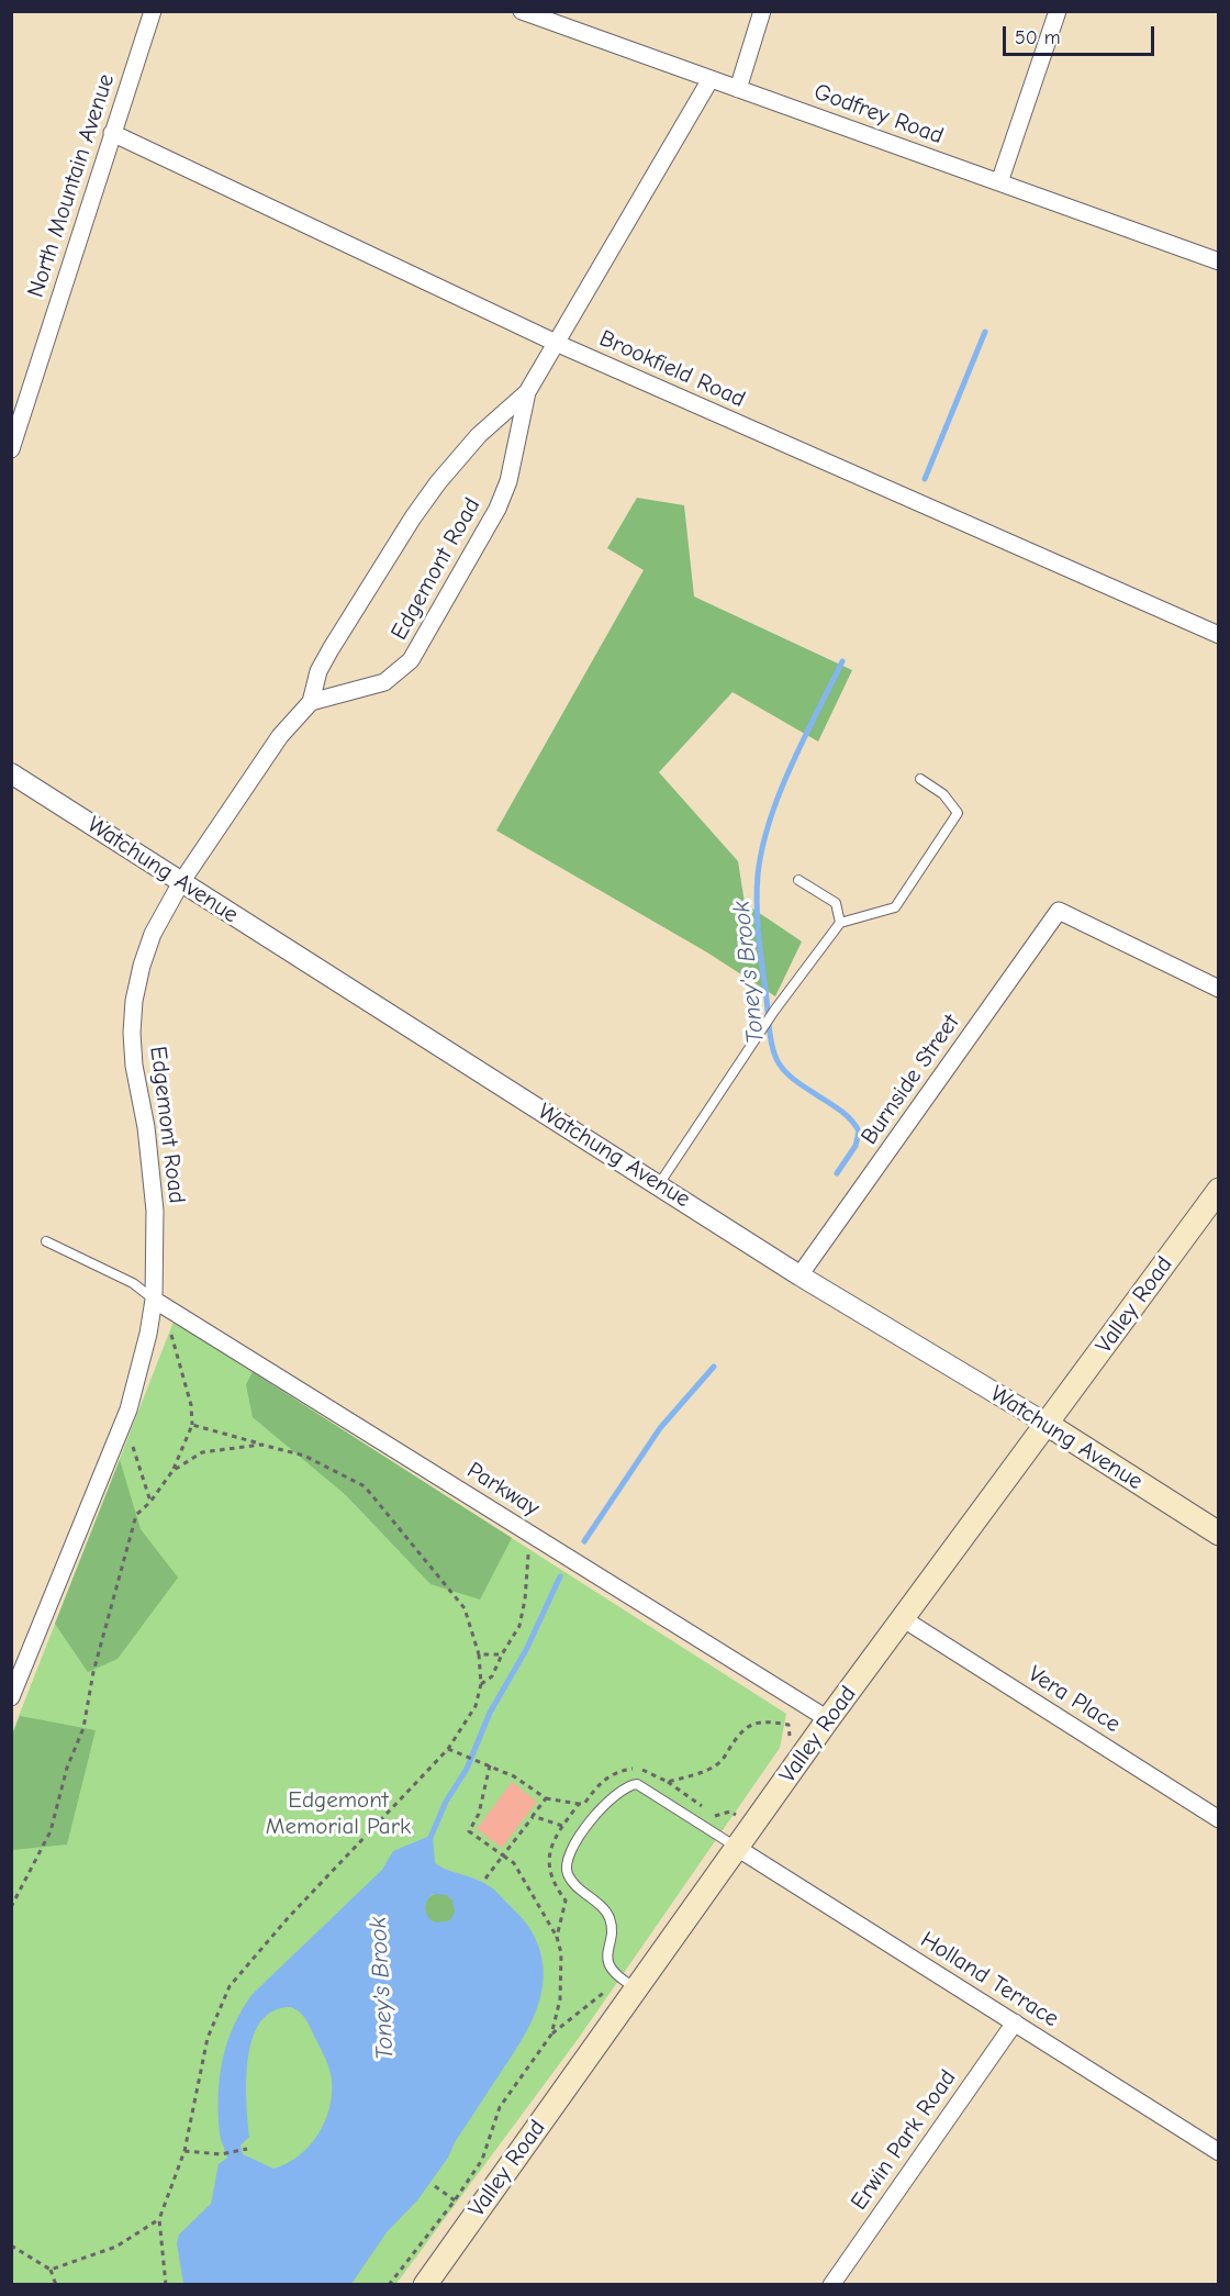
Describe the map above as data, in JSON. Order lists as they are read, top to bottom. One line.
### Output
{"streets":{"main road":["Watchung Avenue","Valley Road"],"street":["Godfrey Road","North Mountain Avenue","Brookfield Road","Edgemont Road","Burnside Street","Parkway","Vera Place","Holland Terrace","Erwin Park Road"]},"crossings":[["Godfrey Road","Edgemont Road"],["North Mountain Avenue","Brookfield Road"],["Brookfield Road","Edgemont Road"],["Edgemont Road","Watchung Avenue"],["Edgemont Road","Parkway"],["Watchung Avenue","Burnside Street"],["Watchung Avenue","Valley Road"],["Valley Road","Parkway"],["Valley Road","Vera Place"],["Valley Road","Holland Terrace"],["Holland Terrace","Erwin Park Road"]],"water":["Toney's Brook"],"parks":["Edgemont Memorial Park"],"scale_bar":"50 m"}
